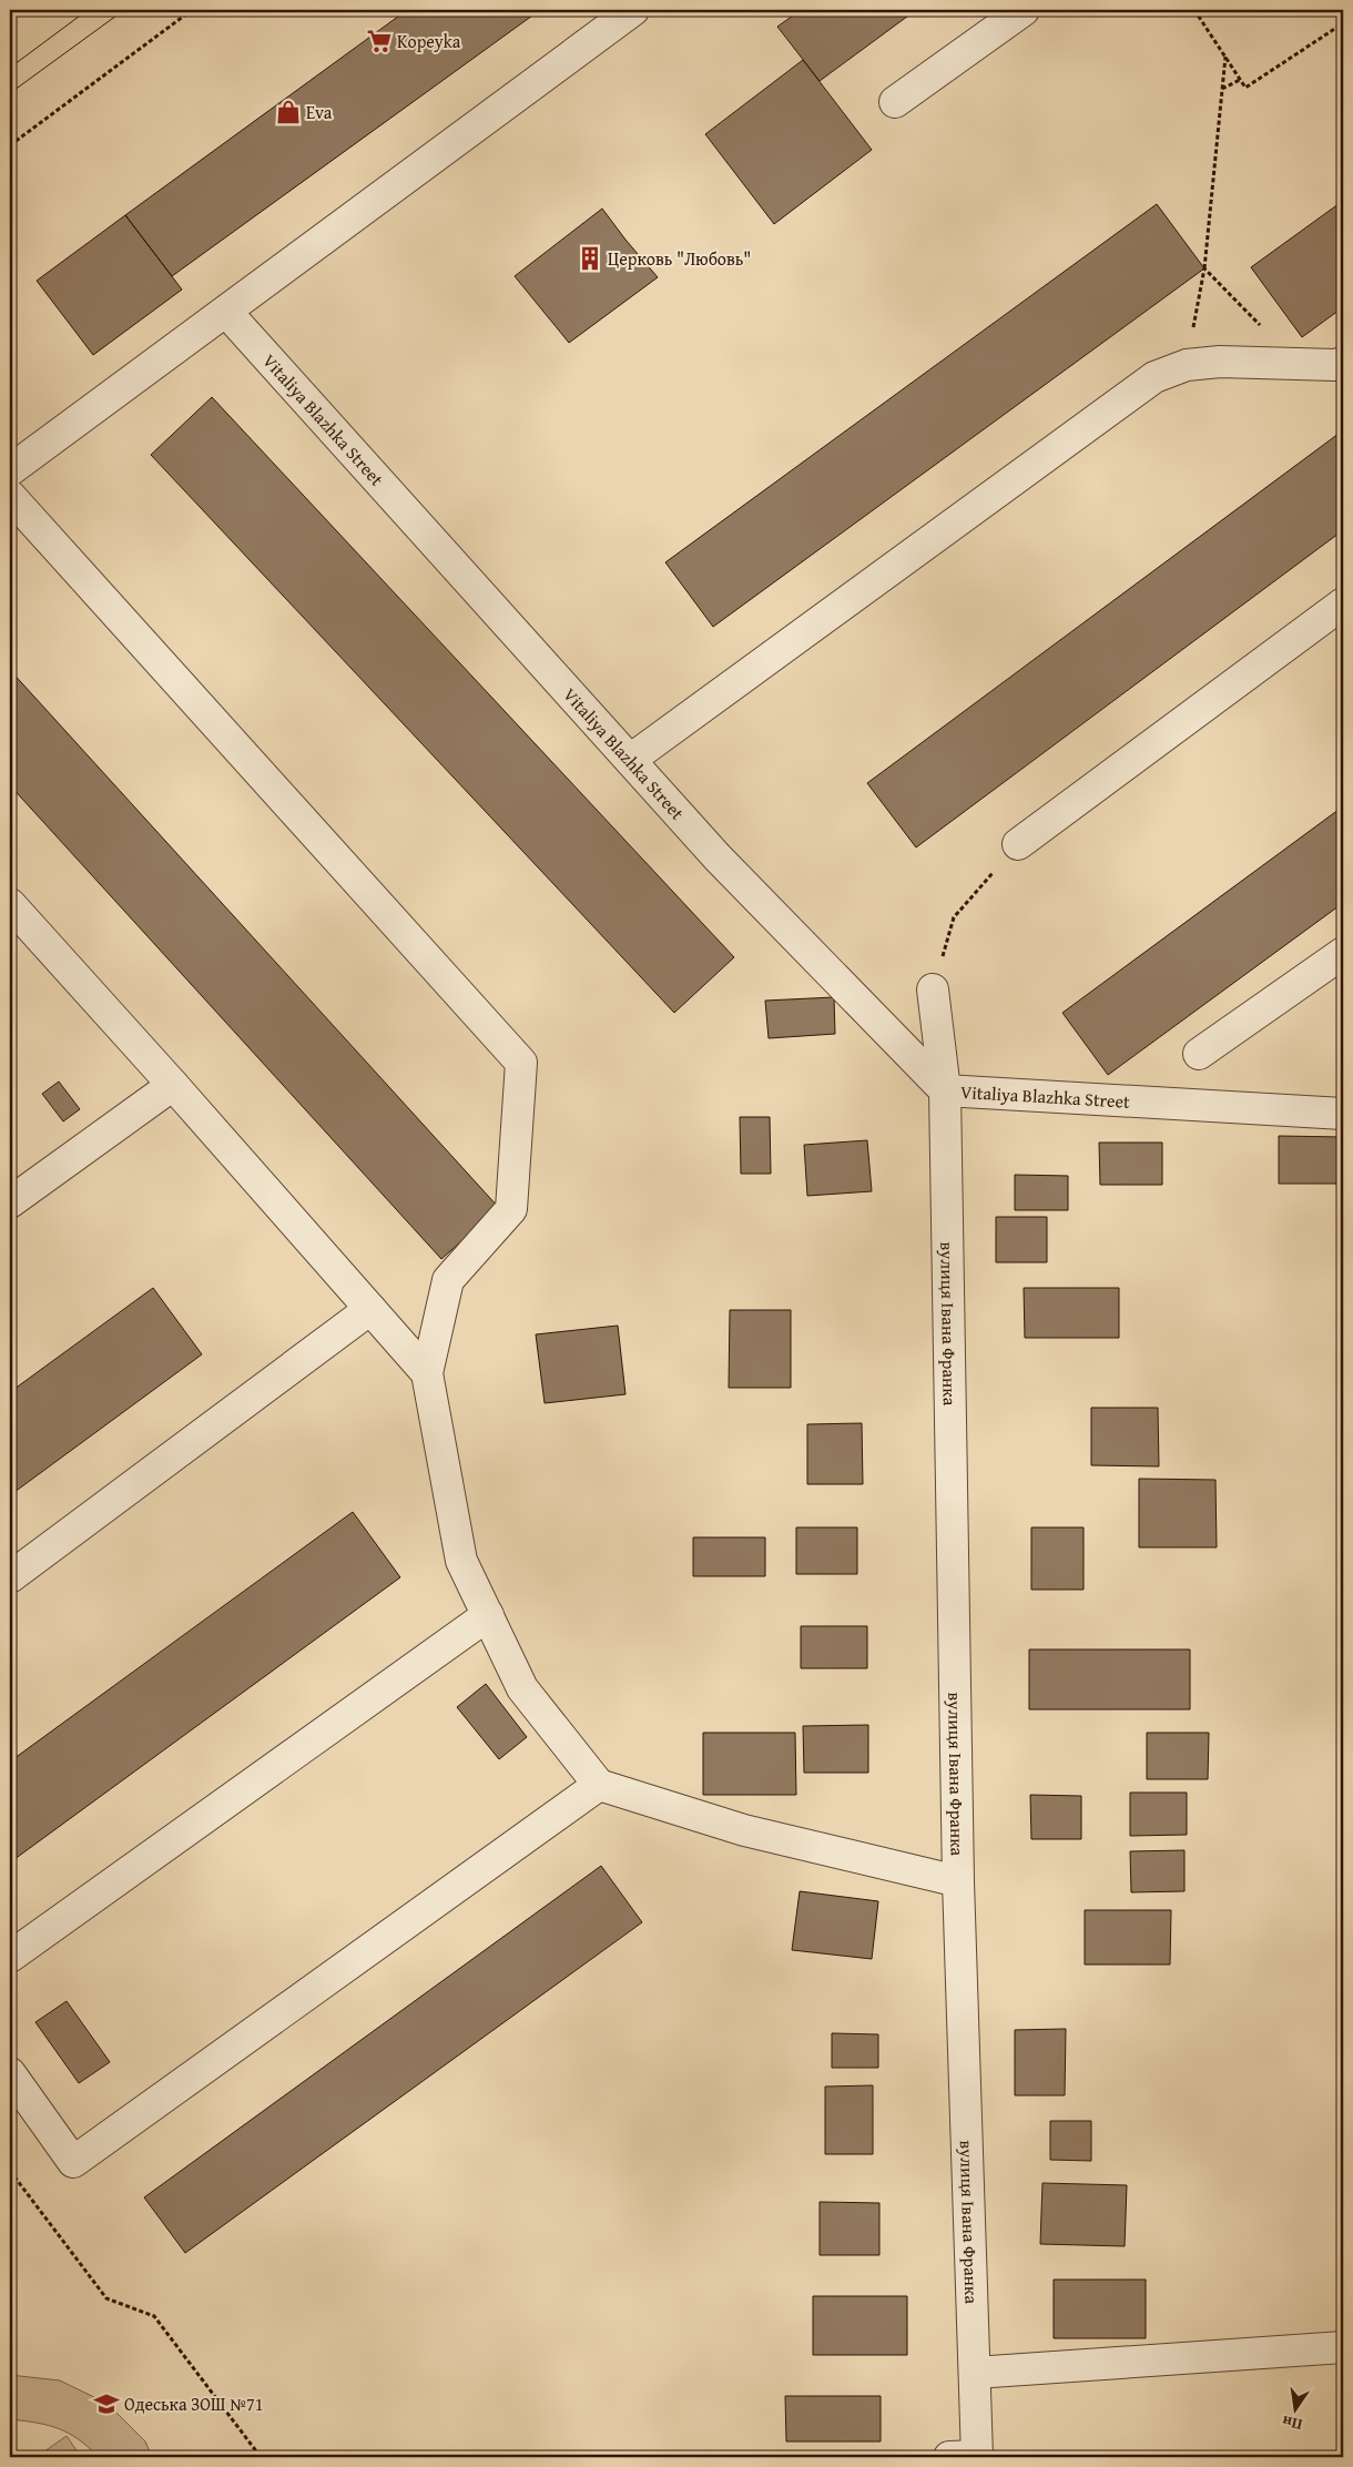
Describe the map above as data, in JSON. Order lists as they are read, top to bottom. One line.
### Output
{"streets":{"street":["Vitaliya Blazhka Street","вулиця Івана Франка"]},"crossings":[["Vitaliya Blazhka Street","вулиця Івана Франка"]],"places":{"supermarket":["Kopeyka"],"shop":["Eva"],"building":["Церковь \"Любовь\""],"school or university":["Одеська ЗОШ №71"]},"north":"bottom"}
